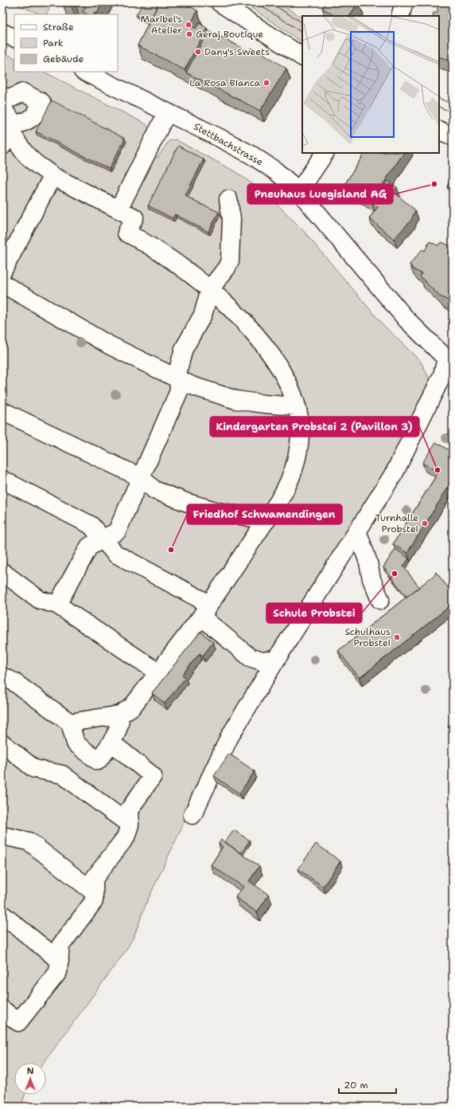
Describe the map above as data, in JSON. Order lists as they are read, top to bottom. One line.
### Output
{"streets":{"street":["Stettbachstrasse"]},"places":["Maribel's Atelier","Geraj Boutique","Dany's Sweets","La Rosa Bianca","Pneuhaus Luegisland AG","Kindergarten Probstei 2 (Pavillon 3)","Turnhalle Probstei","Friedhof Schwamendingen","Schule Probstei","Schulhaus Probstei"],"legend":["Straße","Park","Gebäude"],"scale_bar":"20 m","north":"top"}
